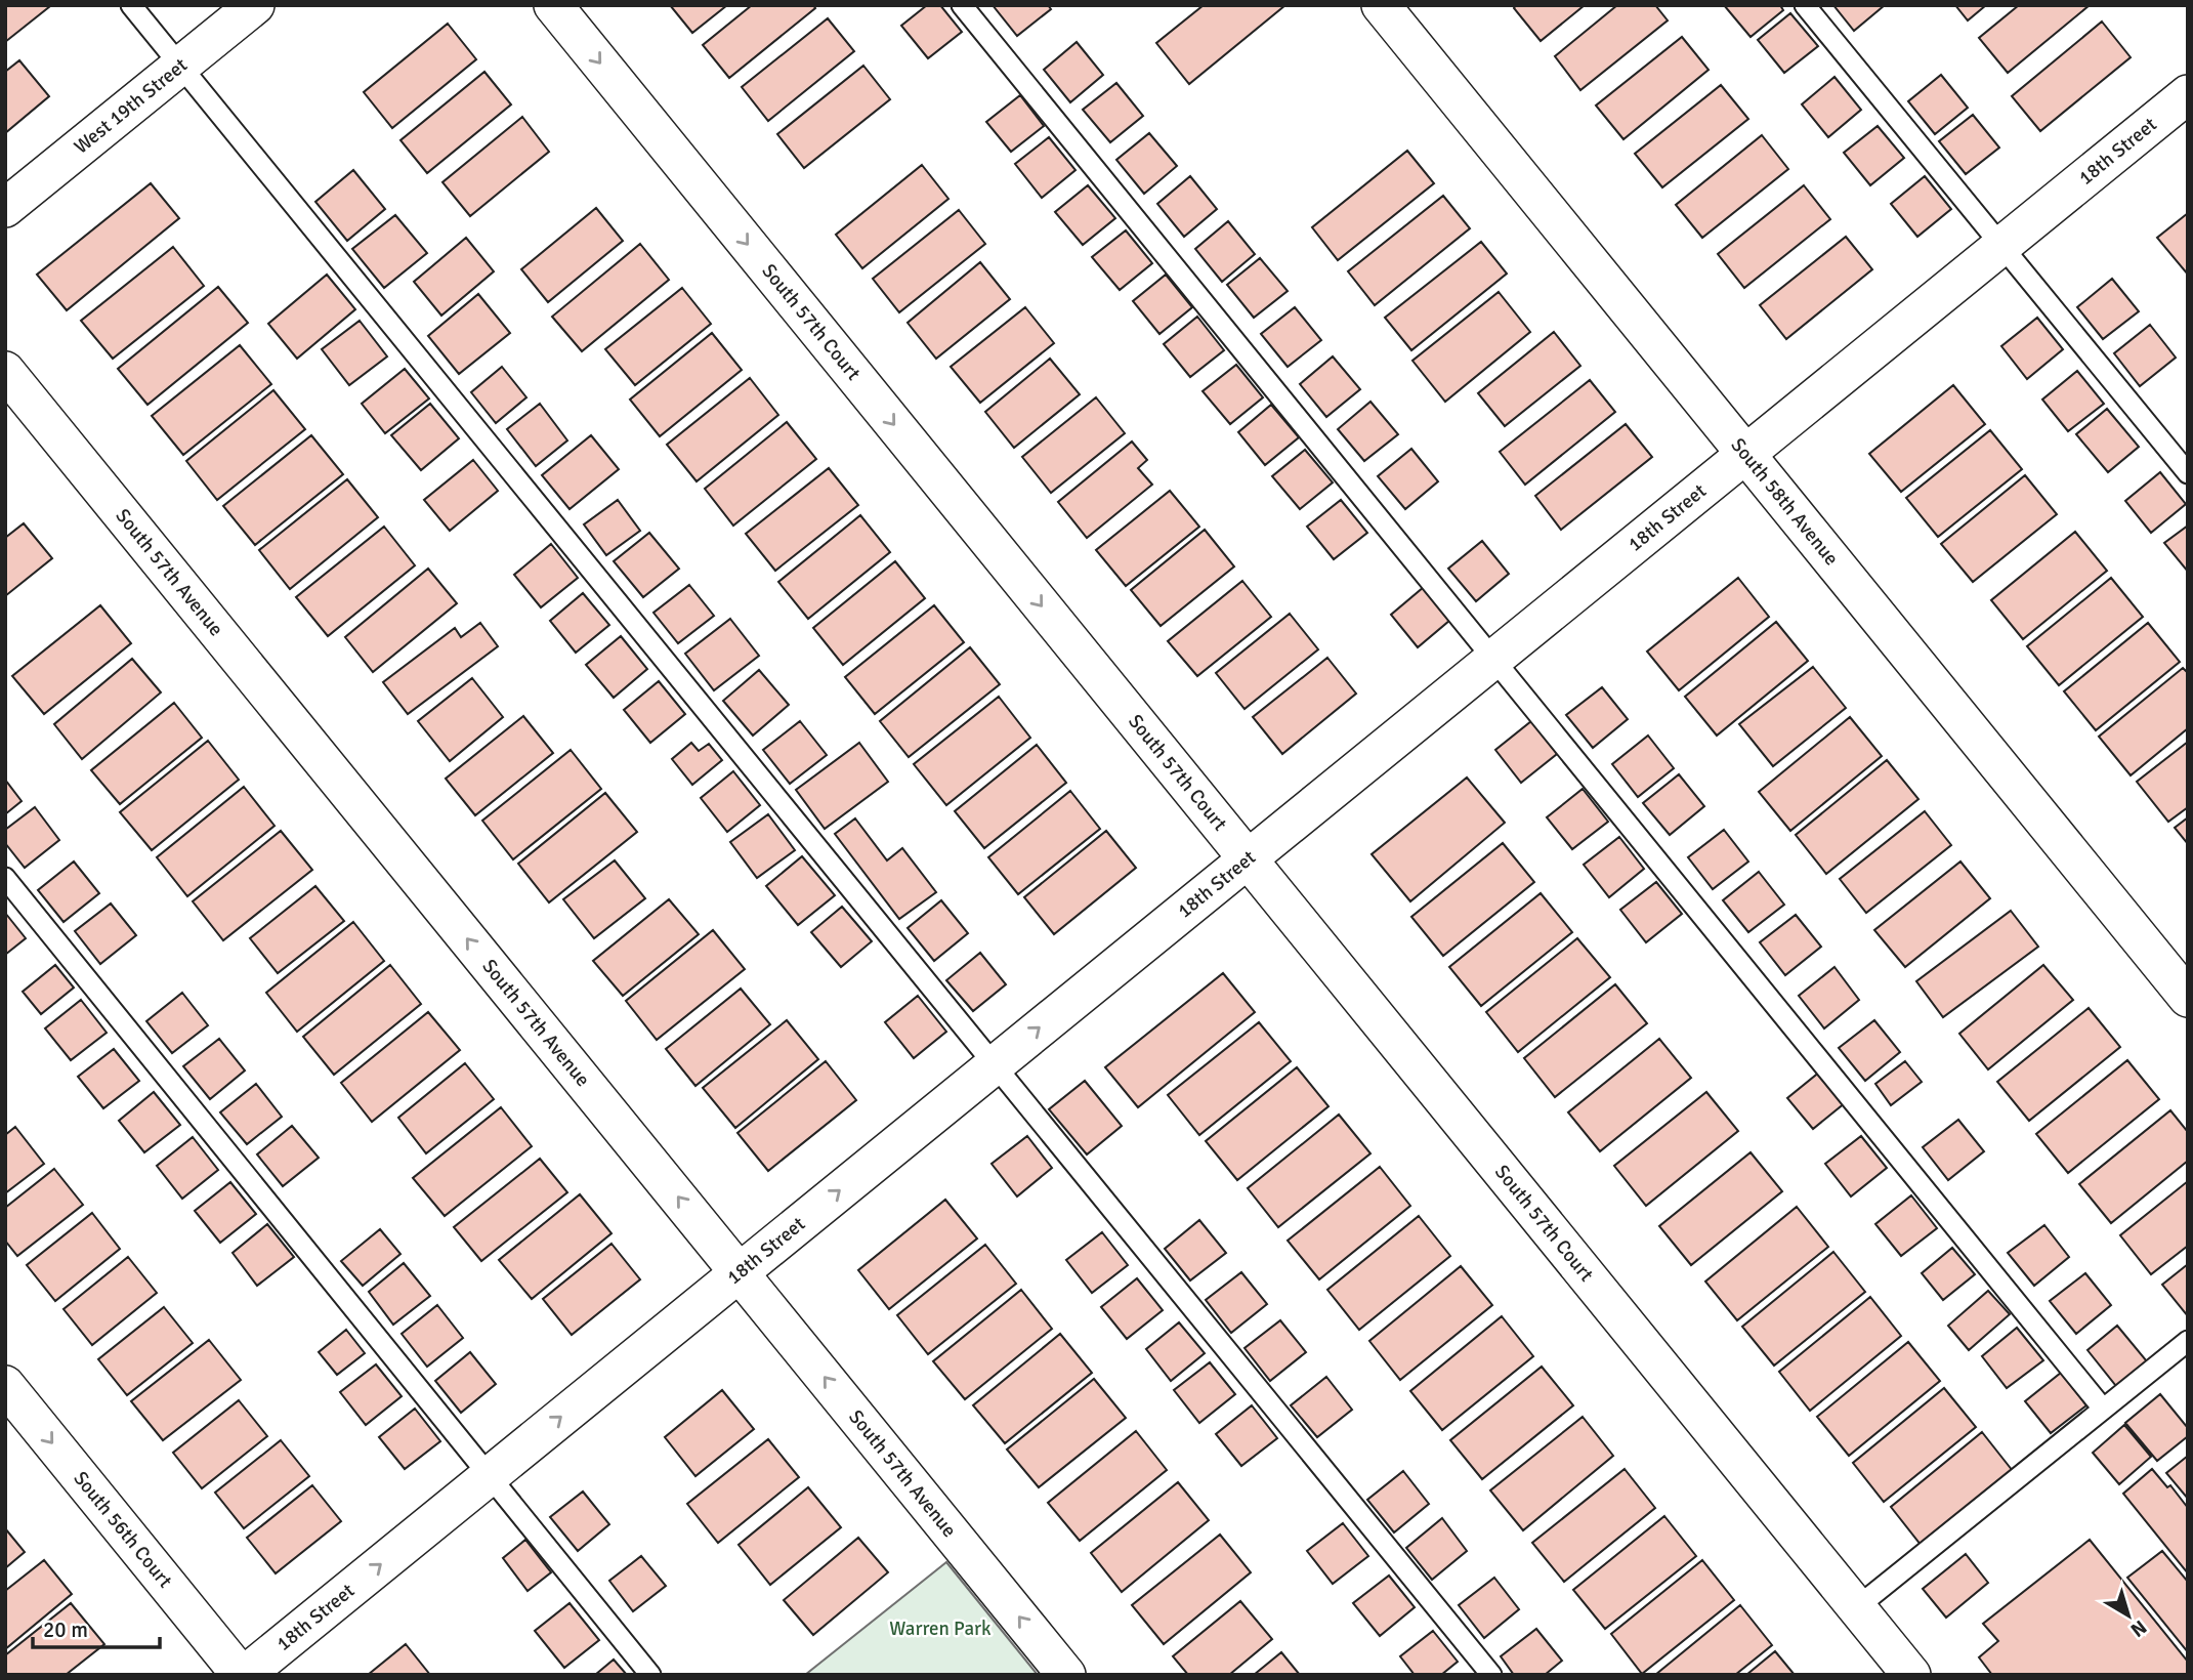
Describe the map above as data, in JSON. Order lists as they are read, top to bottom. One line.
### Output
{"streets":{"street":["West 19th Street","18th Street","South 57th Court","South 58th Avenue","South 57th Avenue","South 56th Court"]},"crossings":[["18th Street","South 57th Court"],["18th Street","South 58th Avenue"],["18th Street","South 57th Avenue"],["18th Street","South 56th Court"]],"one_way":["18th Street","South 57th Court","South 57th Avenue","South 56th Court"],"parks":["Warren Park"],"scale_bar":"20 m","north":"bottom right"}
